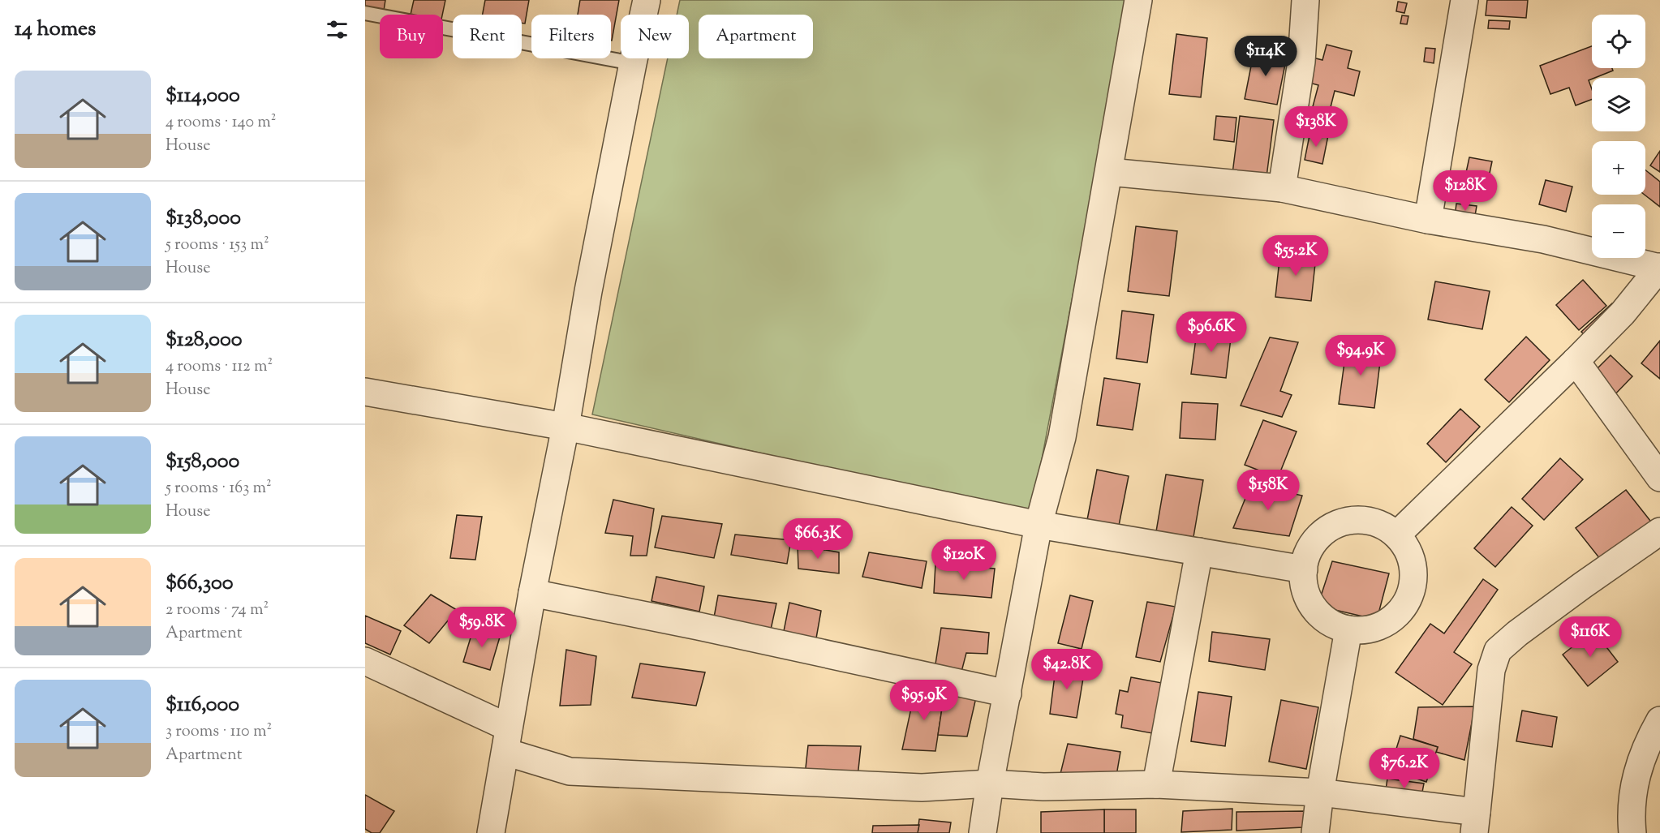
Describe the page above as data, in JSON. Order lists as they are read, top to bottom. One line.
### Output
{"page":{"heading":"14 homes","map_buttons":["+","−"],"chip":["Buy","Rent","Filters","New","Apartment"],"price":["$114K","$138K","$128K","$55.2K","$96.6K","$94.9K","$158K","$66.3K","$120K","$59.8K","$116K","$42.8K","$95.9K","$76.2K"],"list":[{"name":"$114,000","note":"4 rooms · 140 m² · House"},{"name":"$138,000","note":"5 rooms · 153 m² · House"},{"name":"$128,000","note":"4 rooms · 112 m² · House"},{"name":"$158,000","note":"5 rooms · 163 m² · House"},{"name":"$66,300","note":"2 rooms · 74 m² · Apartment"},{"name":"$116,000","note":"3 rooms · 110 m² · Apartment"}]}}
